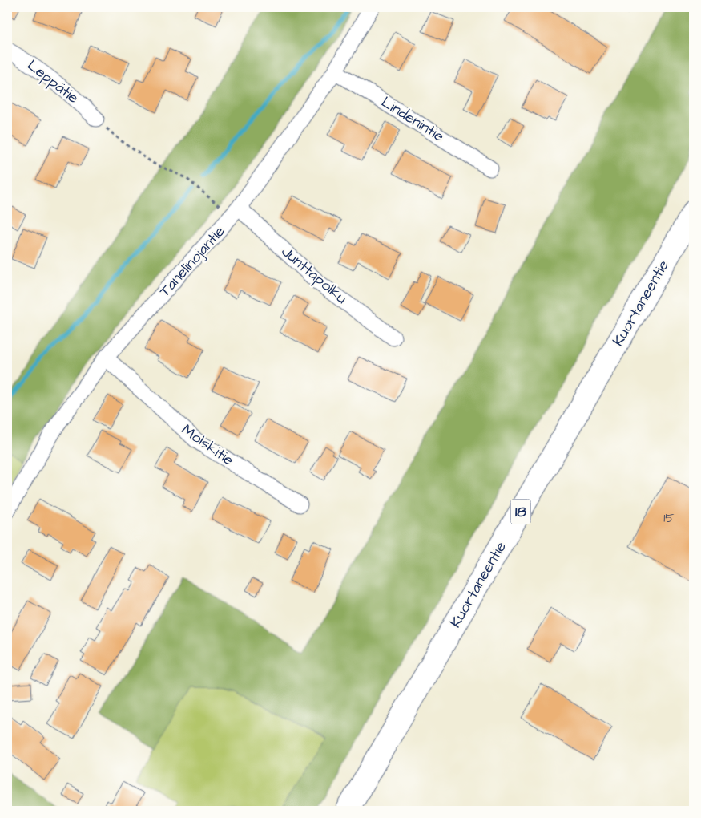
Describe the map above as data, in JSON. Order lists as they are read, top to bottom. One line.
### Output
{"streets":{"highway":["Kuortaneentie","18"],"street":["Leppätie","Lindenintie","Tanelinojantie","Junttapolku","Molskitie"]},"crossings":[["Lindenintie","Tanelinojantie"],["Tanelinojantie","Junttapolku"],["Tanelinojantie","Molskitie"]],"house_numbers":["15"]}
